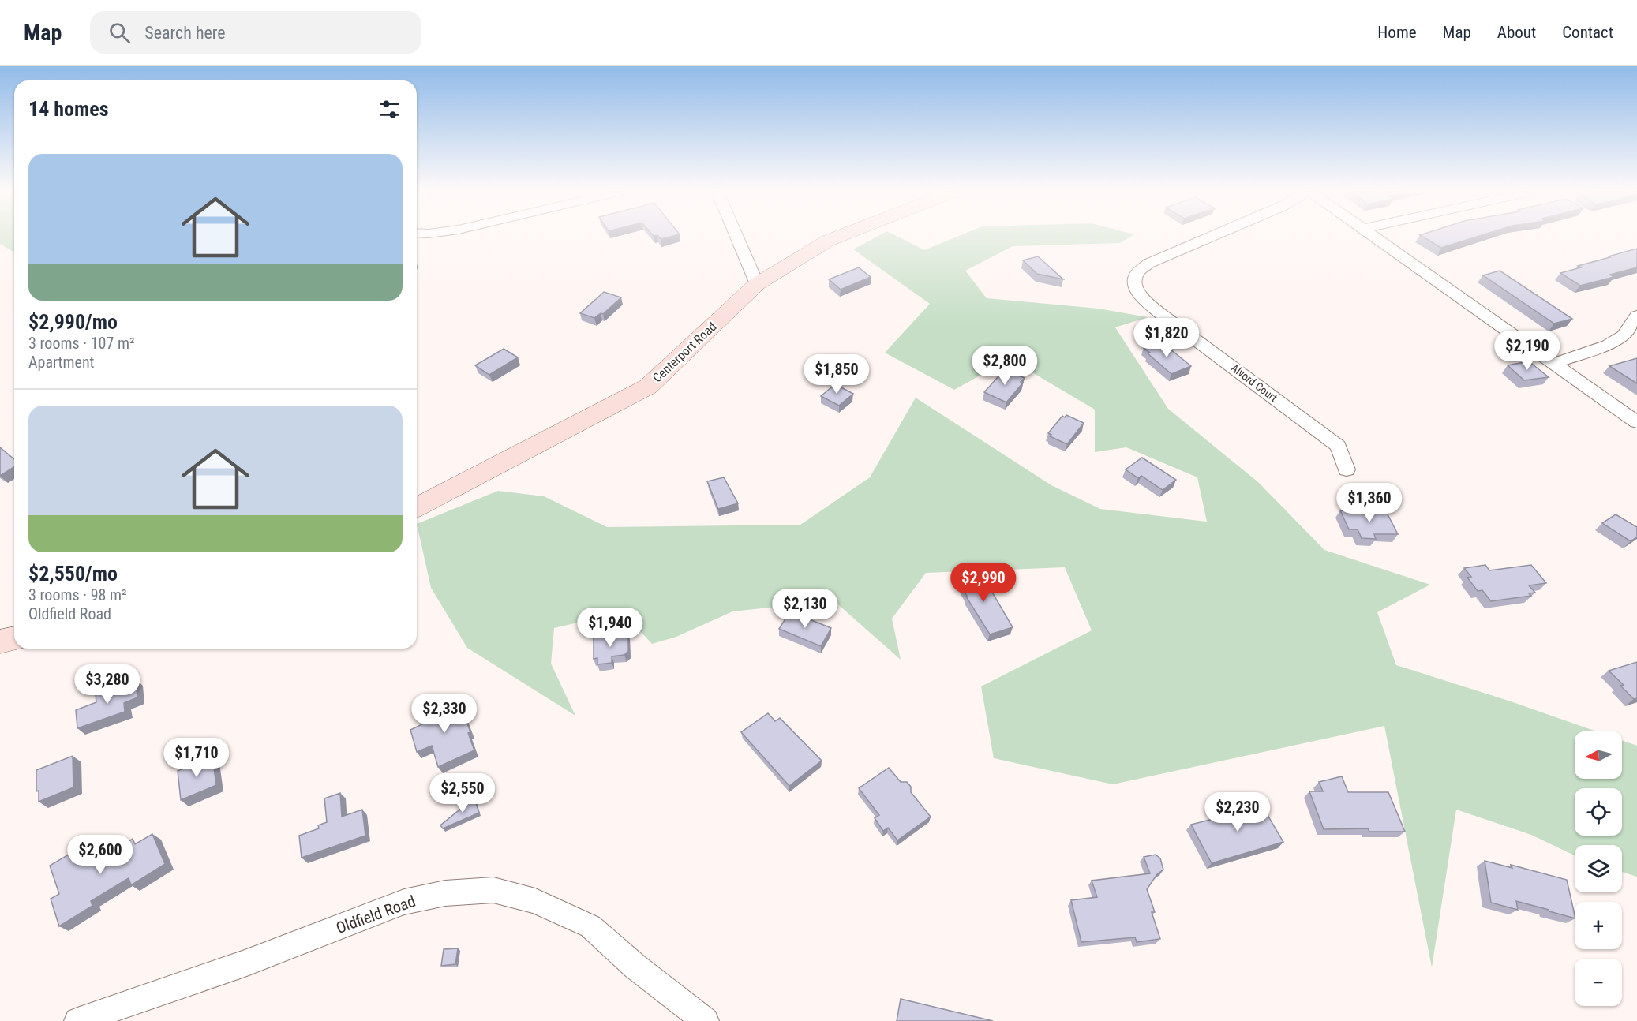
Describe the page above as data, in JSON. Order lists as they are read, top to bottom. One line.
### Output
{"streets":{"main road":["Centerport Road"],"street":["Alvord Court","Oldfield Road"]},"north":"left","page":{"header":"Map","search":"Search here","nav":["Home","Map","About","Contact"],"heading":"14 homes","list":[{"name":"$2,990/mo","note":"3 rooms · 107 m² · Apartment"},{"name":"$2,550/mo","note":"3 rooms · 98 m² · Oldfield Road"}],"price":["$1,820","$2,190","$2,800","$1,850","$1,360","$2,990","$2,130","$1,940","$3,280","$2,330","$1,710","$2,550","$2,230","$2,600"],"map_buttons":["+","−"]}}
